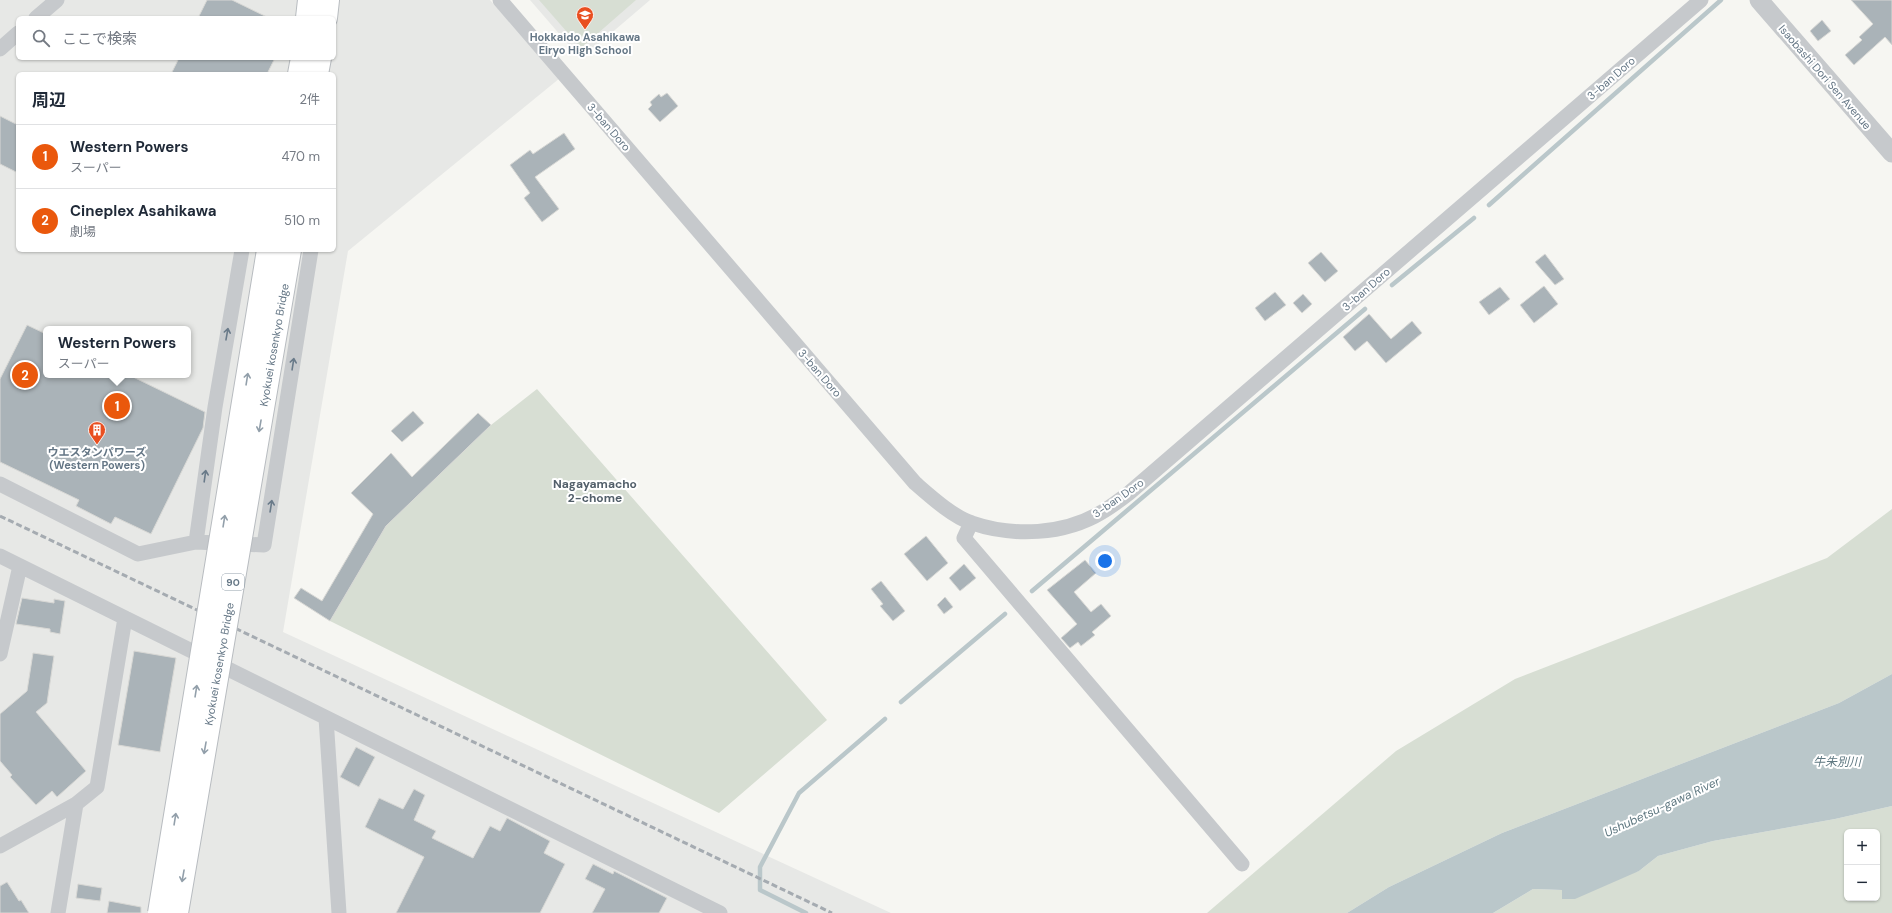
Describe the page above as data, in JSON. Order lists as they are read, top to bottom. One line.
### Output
{"streets":{"main road":["Kyokuei kosenkyo Bridge","90"],"street":["Isaobashi Dori Sen Avenue","3-ban Doro"]},"districts":["Nagayamacho 2-chome"],"water":["牛朱別川","Ushubetsu-gawa River"],"places":{"school or university":["Hokkaido Asahikawa Eiryo High School"],"building":["ウエスタンパワーズ (Western Powers)"]},"page":{"search":"ここで検索","heading":["周辺","2件"],"list":[{"mark":"1","name":"Western Powers","note":"スーパー","value":"470 m"},{"mark":"2","name":"Cineplex Asahikawa","note":"劇場","value":"510 m"}],"popup":["Western Powers","スーパー"],"pins":["2","1"],"map_buttons":["+","−"]}}
